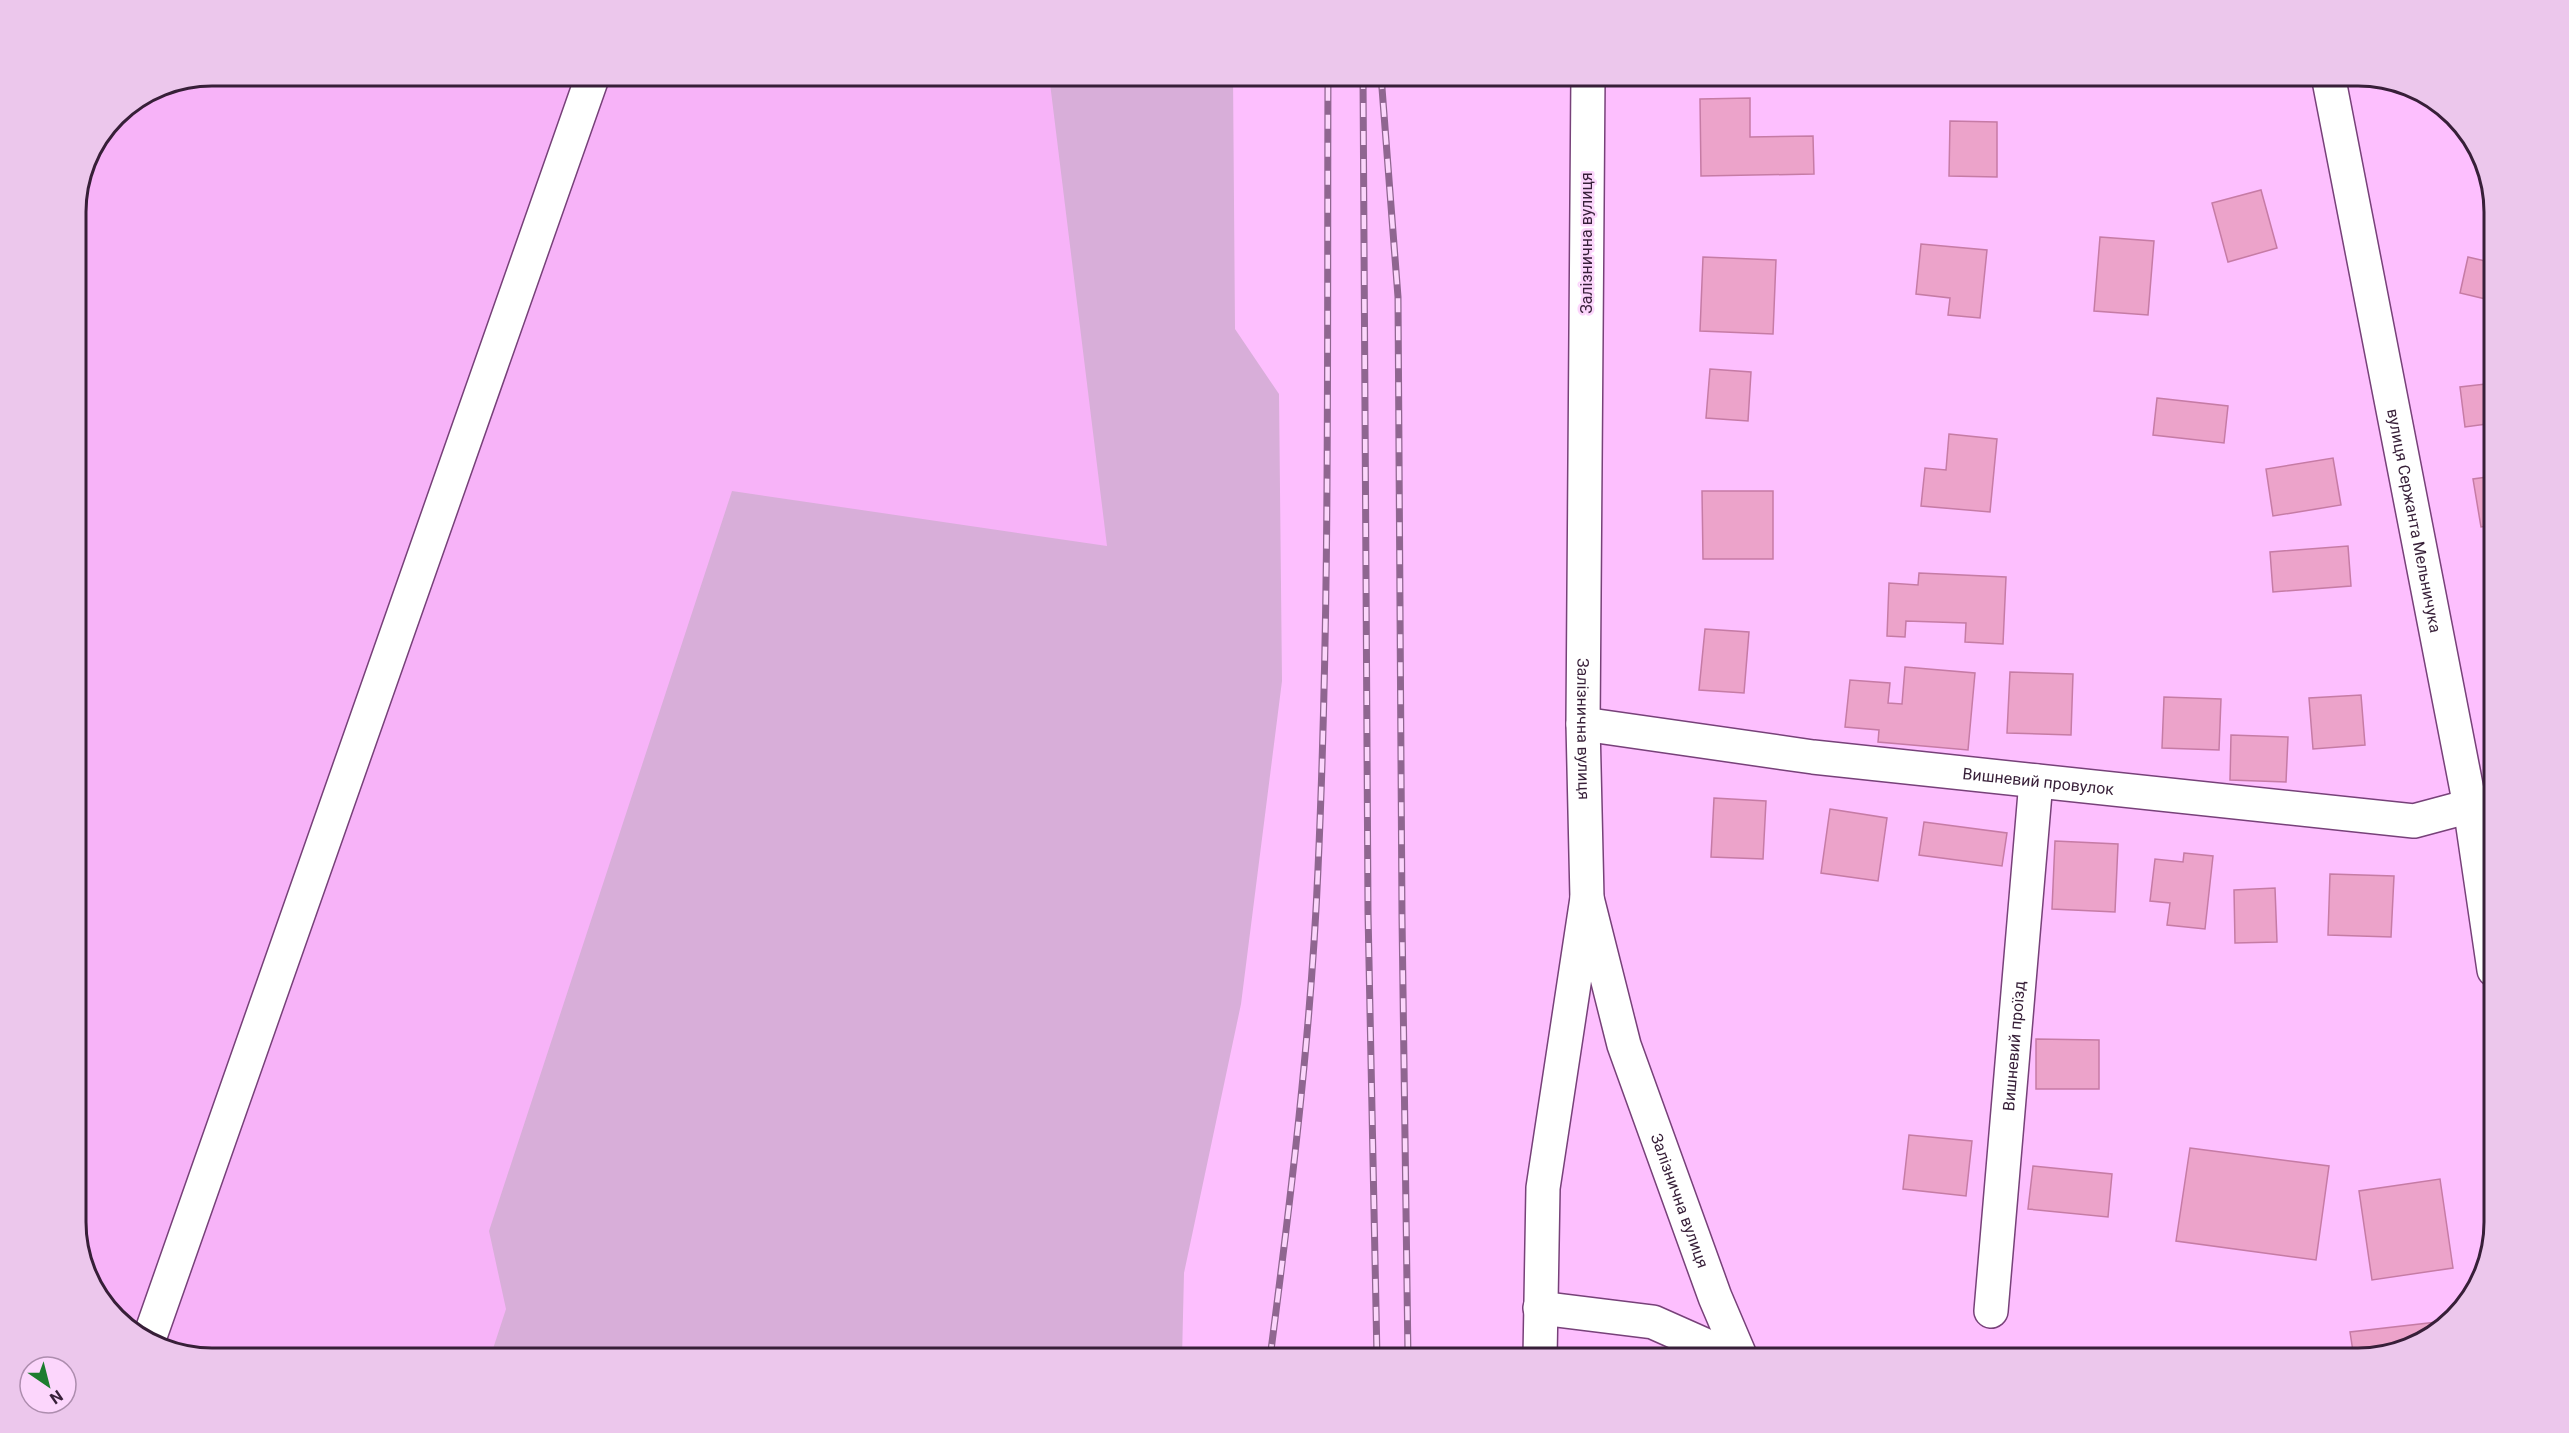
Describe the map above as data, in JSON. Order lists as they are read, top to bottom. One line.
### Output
{"streets":{"street":["Залізнична вулиця","вулиця Сержанта Мельничука","Вишневий провулок","Вишневий проїзд"]},"crossings":[["Залізнична вулиця","Вишневий провулок"],["вулиця Сержанта Мельничука","Вишневий провулок"],["Вишневий провулок","Вишневий проїзд"]],"north":"bottom right"}
